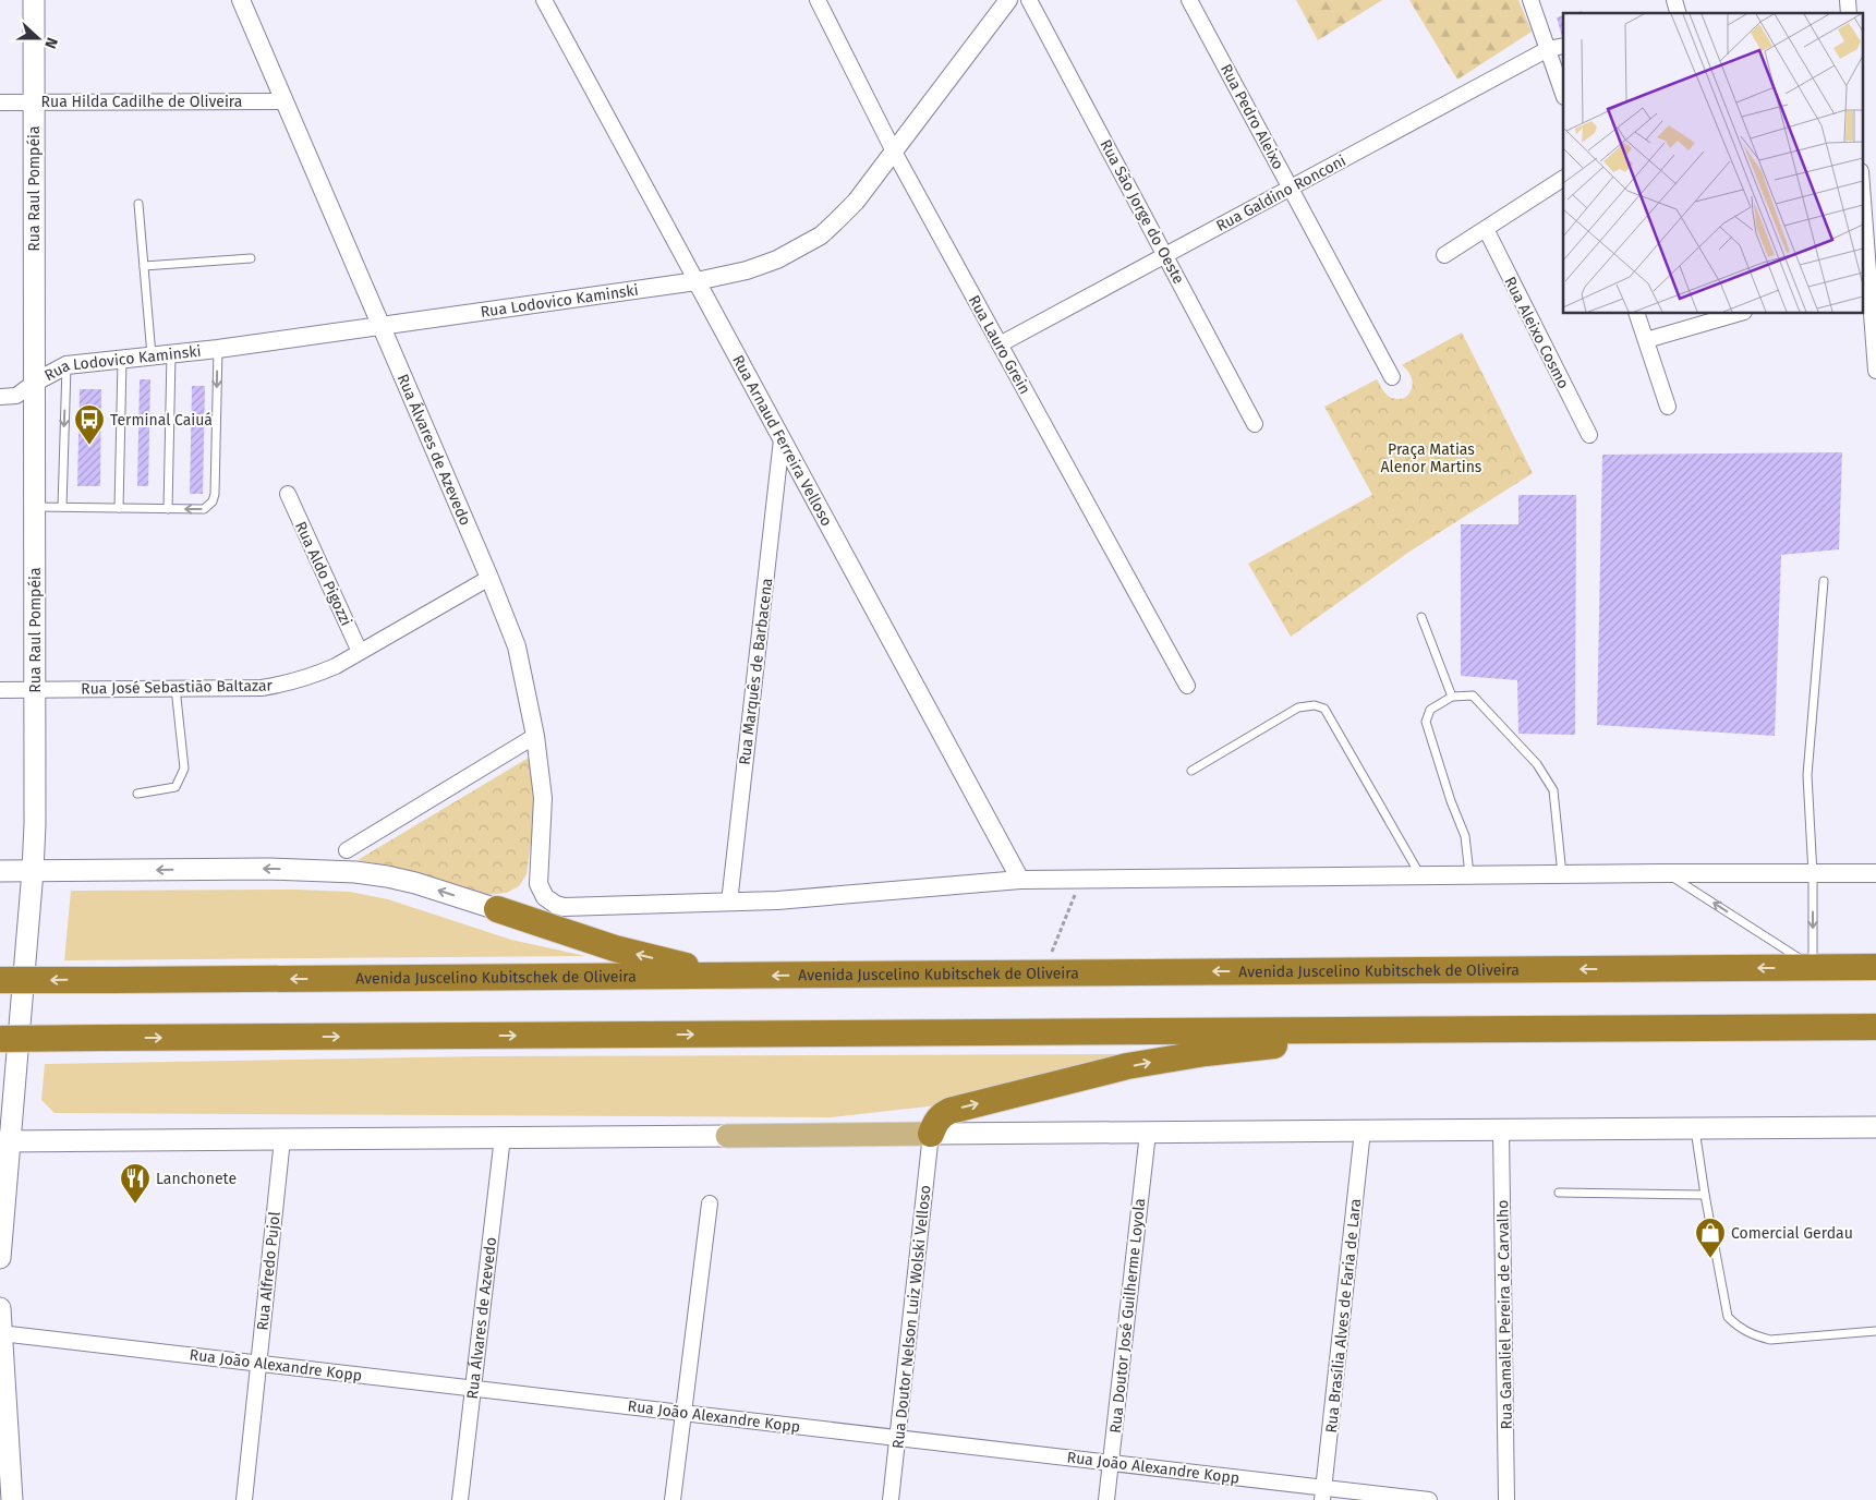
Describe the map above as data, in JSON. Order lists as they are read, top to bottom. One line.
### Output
{"streets":{"highway":["Avenida Juscelino Kubitschek de Oliveira"],"main road":["Rua Raul Pompéia"],"street":["Rua Hilda Cadilhe de Oliveira","Rua Pedro Aleixo","Rua Galdino Ronconi","Rua São Jorge do Oeste","Rua Lodovico Kaminski","Rua Aleixo Cosmo","Rua Lauro Grein","Rua Arnaud Ferreira Velloso","Rua Álvares de Azevedo","Rua Aldo Pigozzi","Rua Marquês de Barbacena","Rua José Sebastião Baltazar","Rua Alfredo Pujol","Rua Gamaliel Pereira de Carvalho","Rua Doutor José Guilherme Loyola","Rua Brasília Alves de Faria de Lara","Rua Doutor Nelson Luiz Wolski Velloso","Rua João Alexandre Kopp"]},"crossings":[["Rua Hilda Cadilhe de Oliveira","Rua Raul Pompéia"],["Rua Hilda Cadilhe de Oliveira","Rua Álvares de Azevedo"],["Rua Pedro Aleixo","Rua Galdino Ronconi"],["Rua Raul Pompéia","Rua Lodovico Kaminski"],["Rua Raul Pompéia","Rua José Sebastião Baltazar"],["Rua Galdino Ronconi","Rua São Jorge do Oeste"],["Rua Galdino Ronconi","Rua Lauro Grein"],["Rua Lodovico Kaminski","Rua Lauro Grein"],["Rua Lodovico Kaminski","Rua Arnaud Ferreira Velloso"],["Rua Lodovico Kaminski","Rua Álvares de Azevedo"],["Rua Arnaud Ferreira Velloso","Rua Marquês de Barbacena"],["Rua Álvares de Azevedo","Rua Marquês de Barbacena"],["Rua Álvares de Azevedo","Rua José Sebastião Baltazar"],["Rua Álvares de Azevedo","Rua João Alexandre Kopp"],["Rua Aldo Pigozzi","Rua José Sebastião Baltazar"],["Rua Alfredo Pujol","Rua João Alexandre Kopp"],["Rua Doutor José Guilherme Loyola","Rua João Alexandre Kopp"],["Rua Brasília Alves de Faria de Lara","Rua João Alexandre Kopp"],["Rua Doutor Nelson Luiz Wolski Velloso","Rua João Alexandre Kopp"]],"parks":["Praça Matias Alenor Martins"],"places":{"bus stop":["Terminal Caiuá"],"restaurant":["Lanchonete"],"shop":["Comercial Gerdau"]},"north":"right"}
